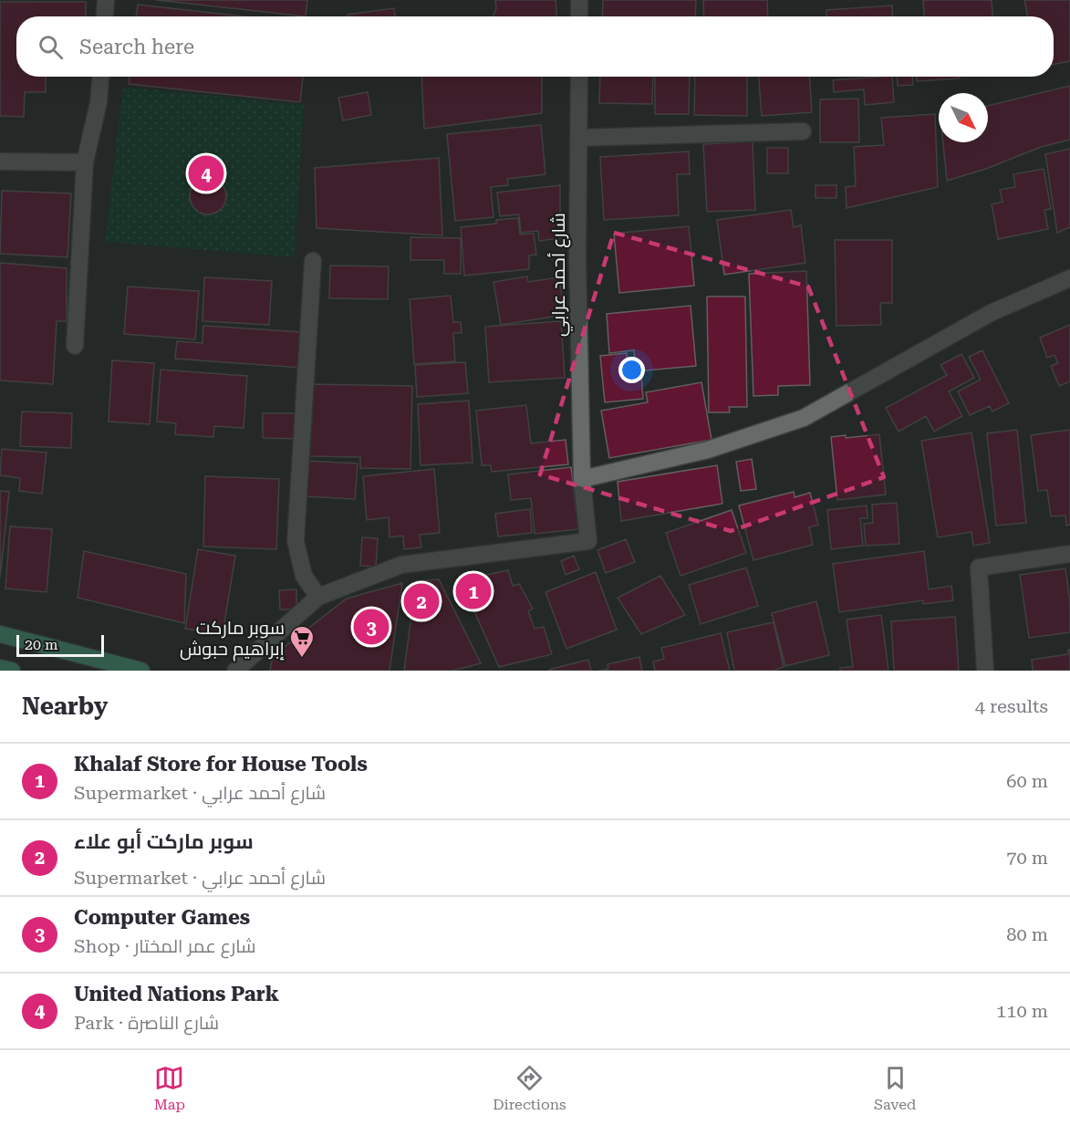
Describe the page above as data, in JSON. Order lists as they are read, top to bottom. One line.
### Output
{"streets":{"street":["شارع أحمد عرابي"]},"places":{"supermarket":["سوبر ماركت إبراهيم حبوش"]},"scale_bar":"20 m","north":"bottom right","page":{"search":"Search here","pins":["4","1","2","3"],"scale":"20 m","heading":["Nearby","4 results"],"list":[{"mark":"1","name":"Khalaf Store for House Tools","note":"Supermarket · شارع أحمد عرابي","value":"60 m"},{"mark":"2","name":"سوبر ماركت أبو علاء","note":"Supermarket · شارع أحمد عرابي","value":"70 m"},{"mark":"3","name":"Computer Games","note":"Shop · شارع عمر المختار","value":"80 m"},{"mark":"4","name":"United Nations Park","note":"Park · شارع الناصرة","value":"110 m"}],"nav":["Map","Directions","Saved"]}}
